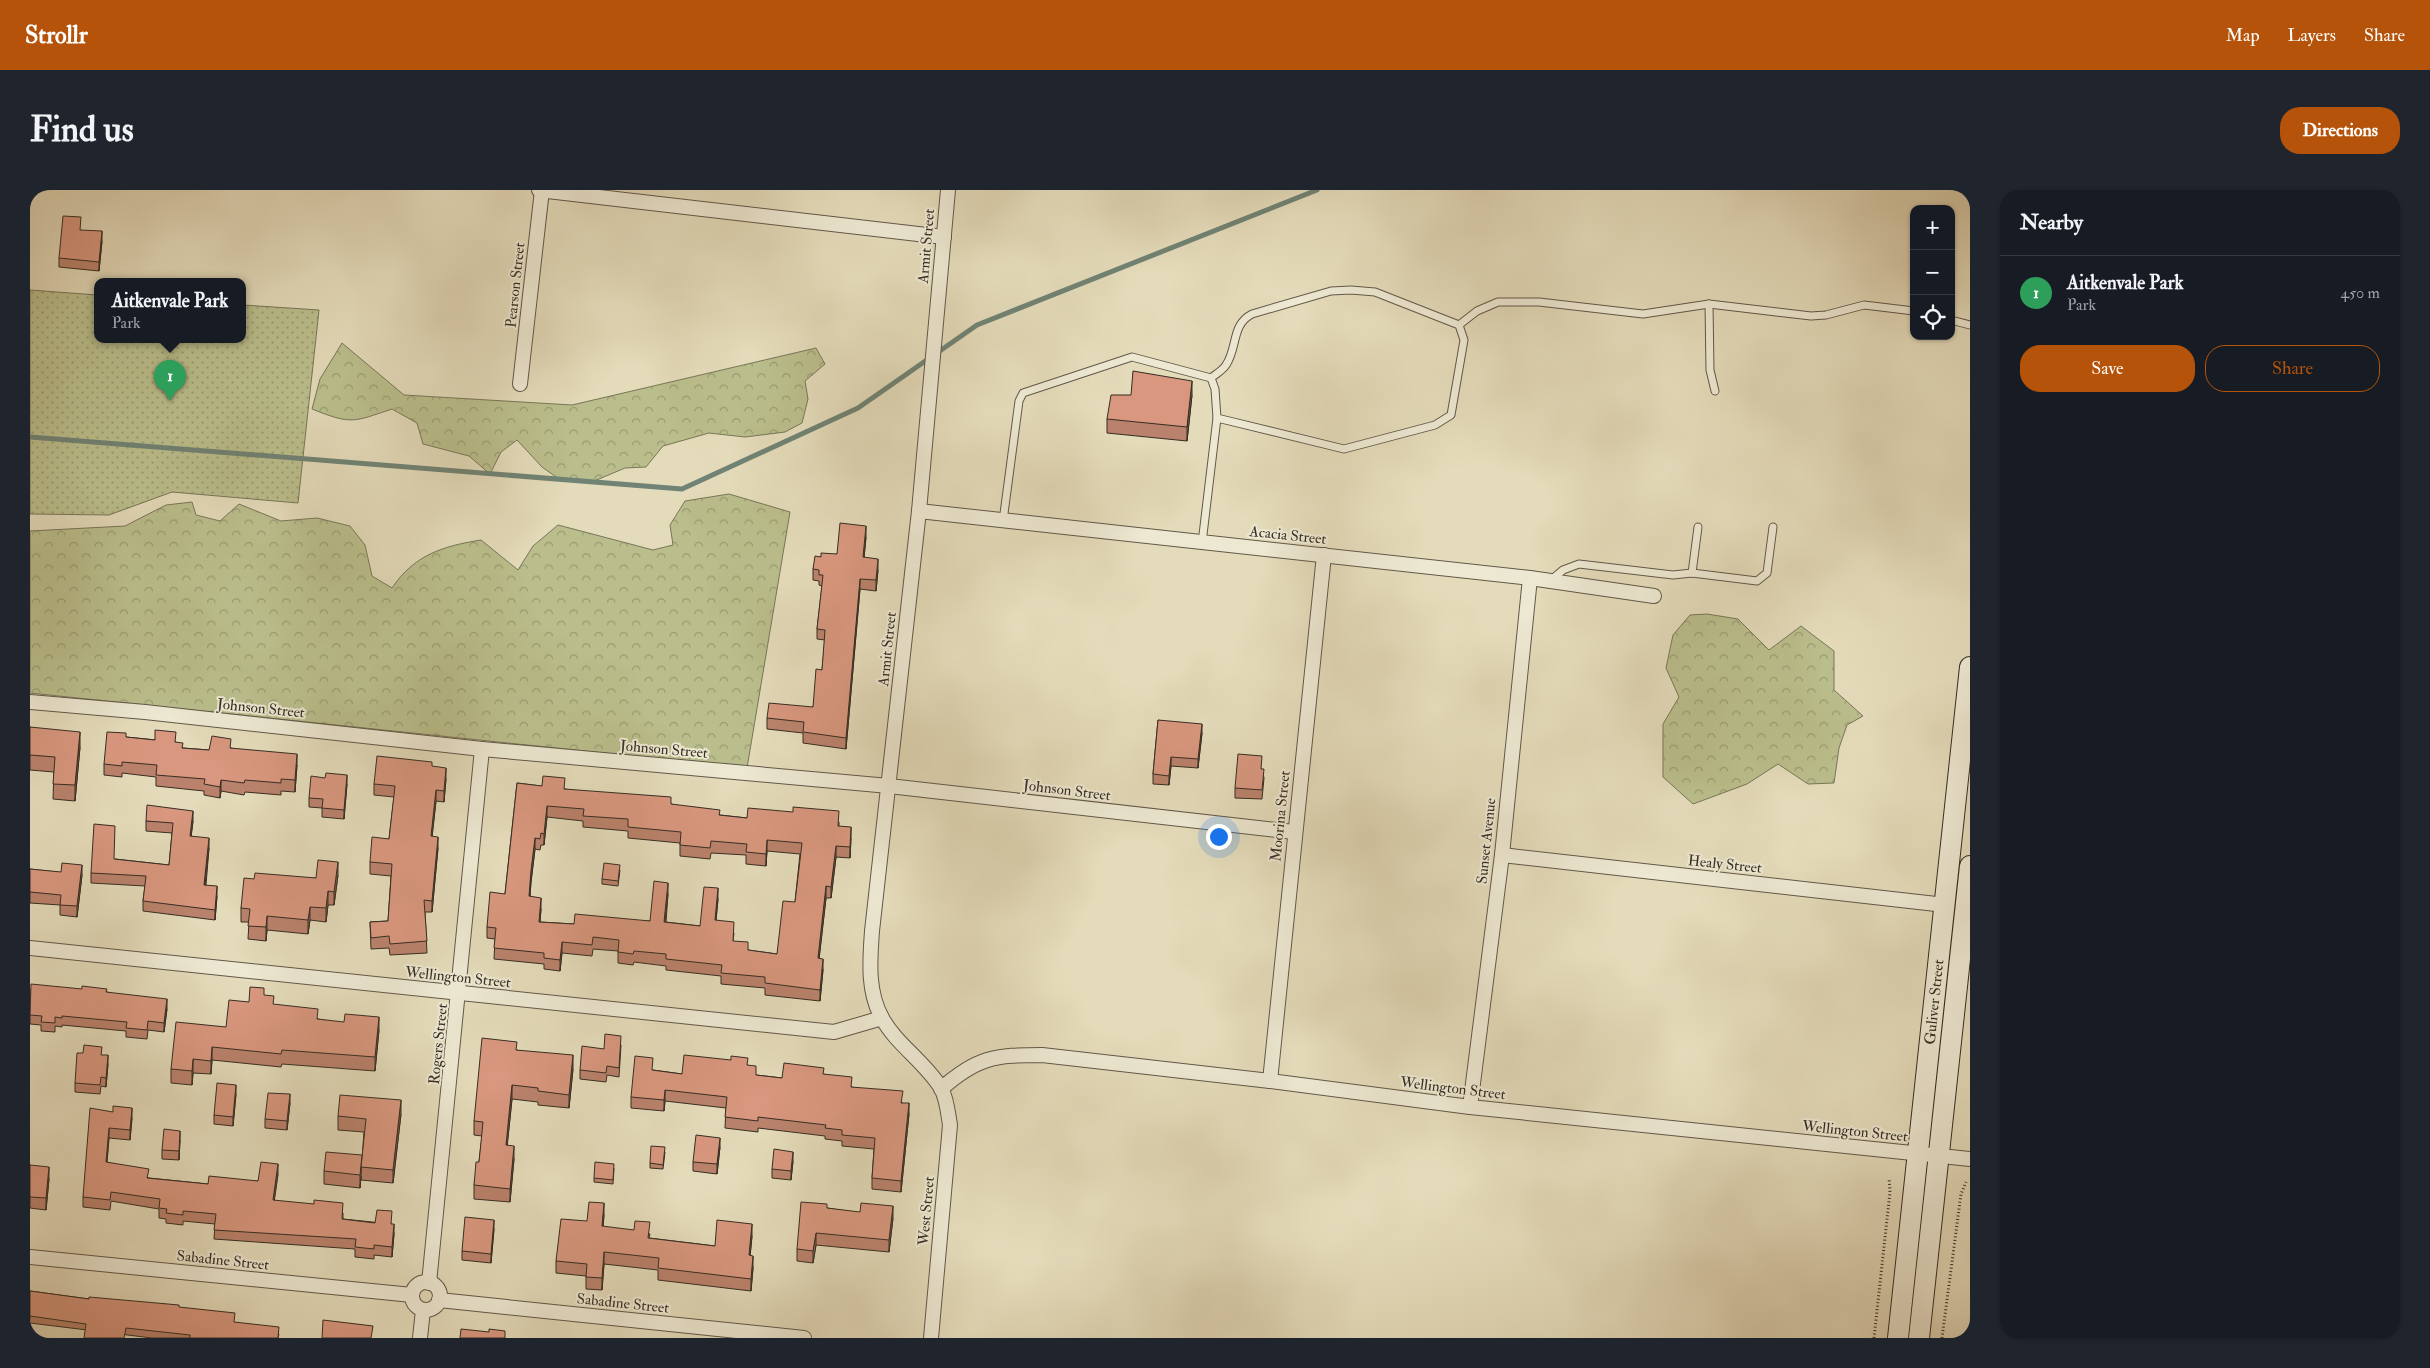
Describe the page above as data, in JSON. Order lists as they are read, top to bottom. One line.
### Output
{"streets":{"main road":["Guliver Street"],"street":["Armit Street","Pearson Street","Acacia Street","Johnson Street","Moorina Street","Sunset Avenue","Healy Street","Wellington Street","Rogers Street","West Street","Sabadine Street"]},"crossings":[["Armit Street","Acacia Street"],["Armit Street","Johnson Street"],["Armit Street","Wellington Street"],["Armit Street","West Street"],["Acacia Street","Moorina Street"],["Acacia Street","Sunset Avenue"],["Johnson Street","Moorina Street"],["Johnson Street","Rogers Street"],["Moorina Street","Wellington Street"],["Sunset Avenue","Healy Street"],["Sunset Avenue","Wellington Street"],["Healy Street","Guliver Street"],["Wellington Street","Guliver Street"],["Wellington Street","Rogers Street"],["Wellington Street","West Street"],["Rogers Street","Sabadine Street"]],"page":{"header":"Strollr","nav":["Map","Layers","Share"],"buttons":["Directions",["Save","Share"]],"title":"Find us","heading":"Nearby","map_buttons":["+","−"],"list":[{"mark":"1","name":"Aitkenvale Park","note":"Park","value":"450 m"}],"popup":["Aitkenvale Park","Park"],"pins":"1"}}
